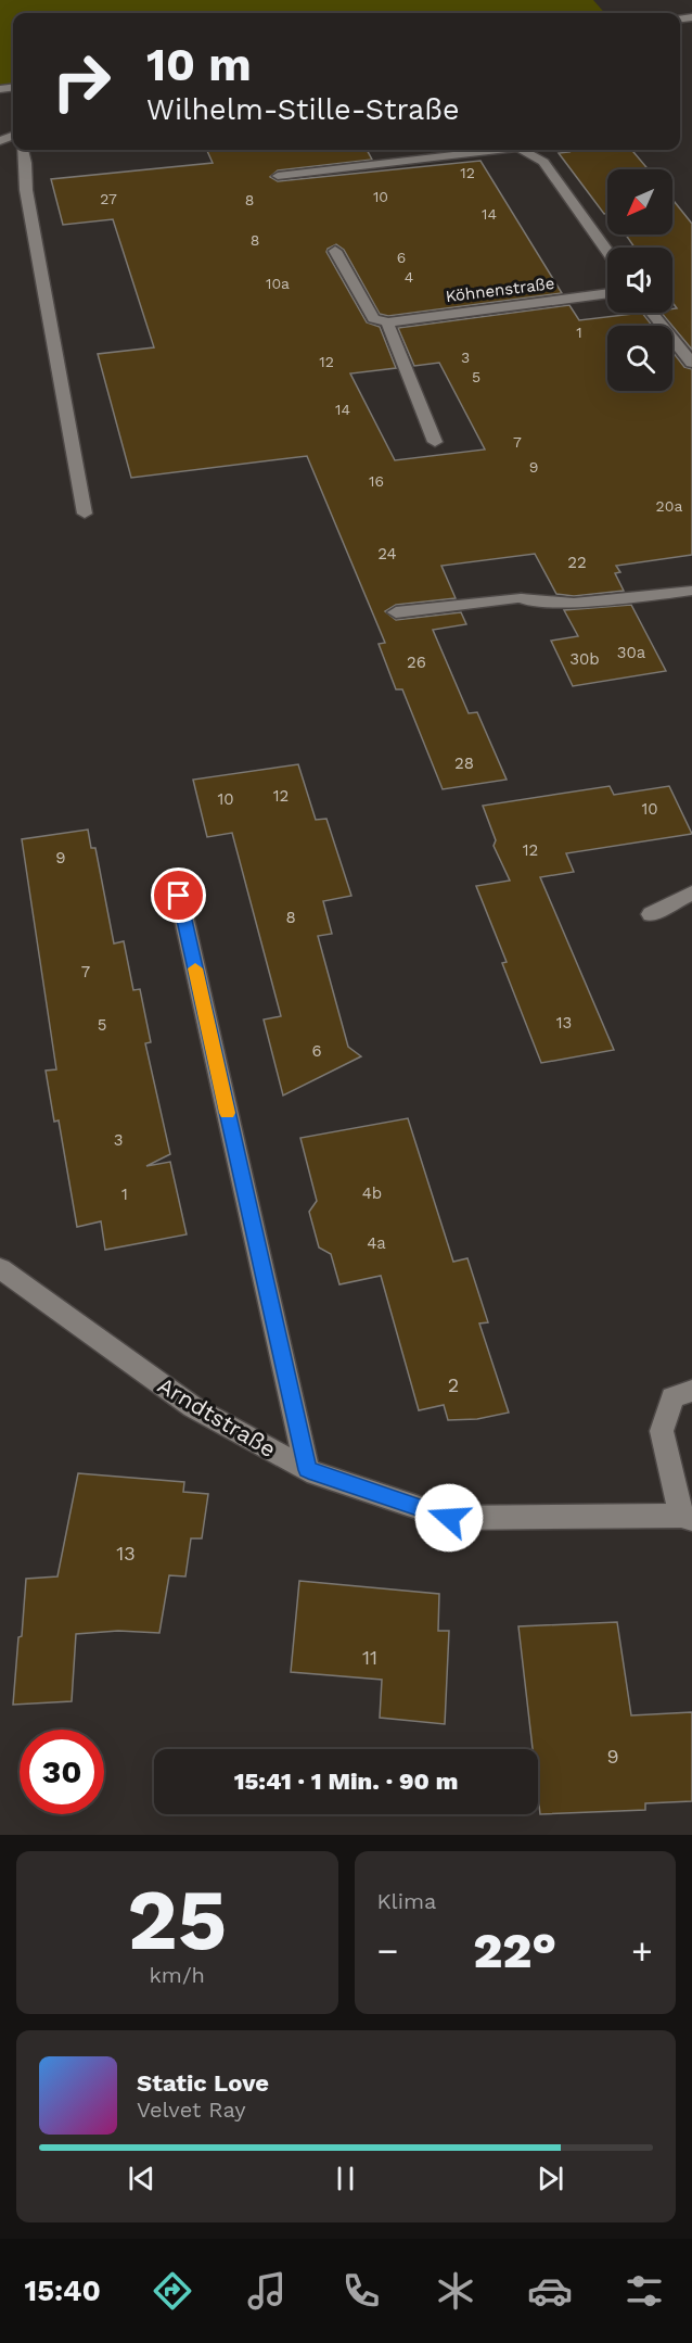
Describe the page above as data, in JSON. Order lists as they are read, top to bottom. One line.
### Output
{"streets":{"street":["Köhnenstraße","Arndtstraße"]},"house_numbers":["12","10","27","8","14","8","6","4","10a","1","3","12","5","14","7","9","16","20a","24","22","30a","30b","26","28","12","10","10","12","9","8","7","13","5","6","3","4b","1","4a","2","13","11","9"],"north":"bottom left","page":{"turn":["10 m","Wilhelm-Stille-Straße"],"limit":"30","trip":"15:41 · 1 Min. · 90 m","tile":[["25","km/h"],"Klima"],"heat":["−","22°","+"],"song":["Static Love","Velvet Ray"],"tabs":"15:40"}}
